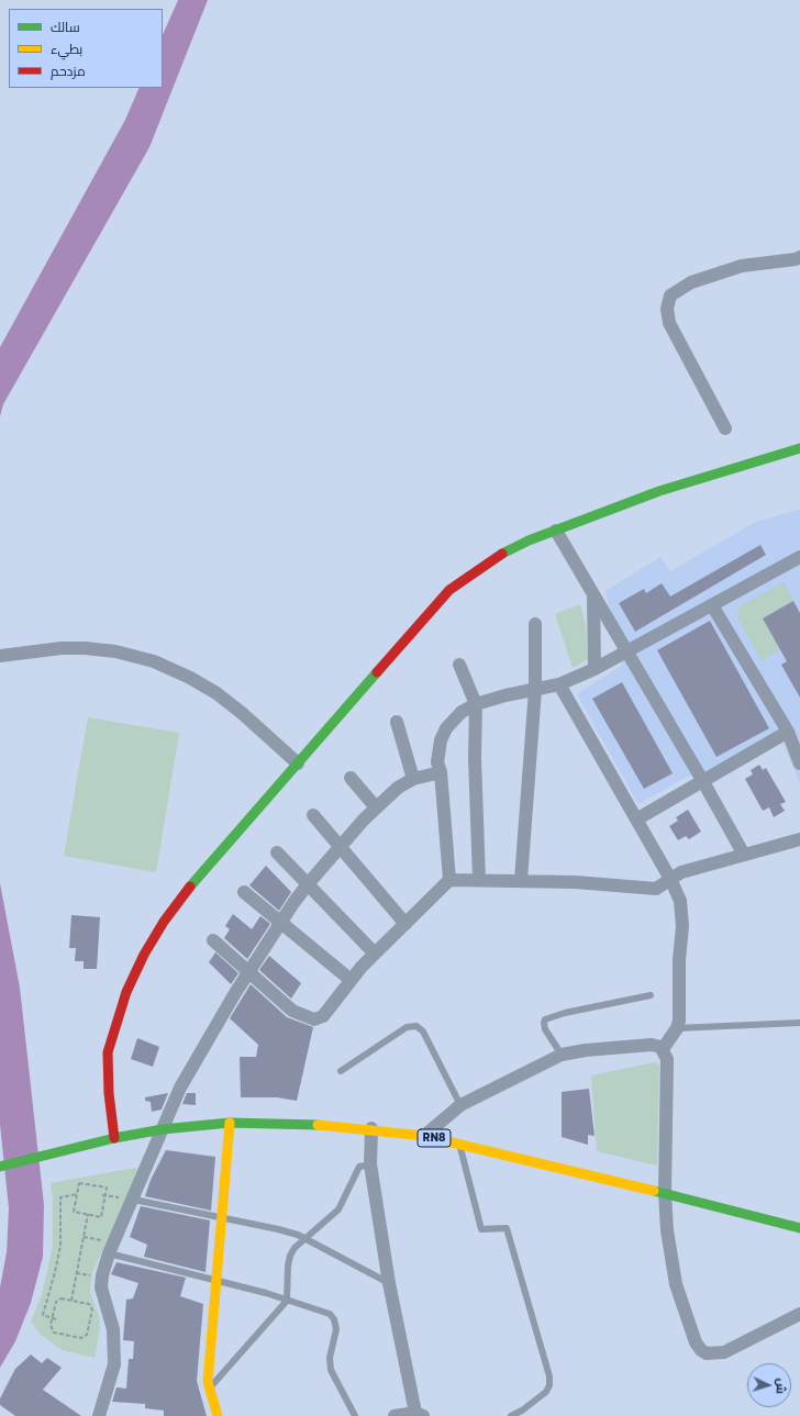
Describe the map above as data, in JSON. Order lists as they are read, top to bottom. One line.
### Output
{"streets":{"main road":["RN8"]},"legend":["سالك","بطيء","مزدحم"],"north":"right"}
